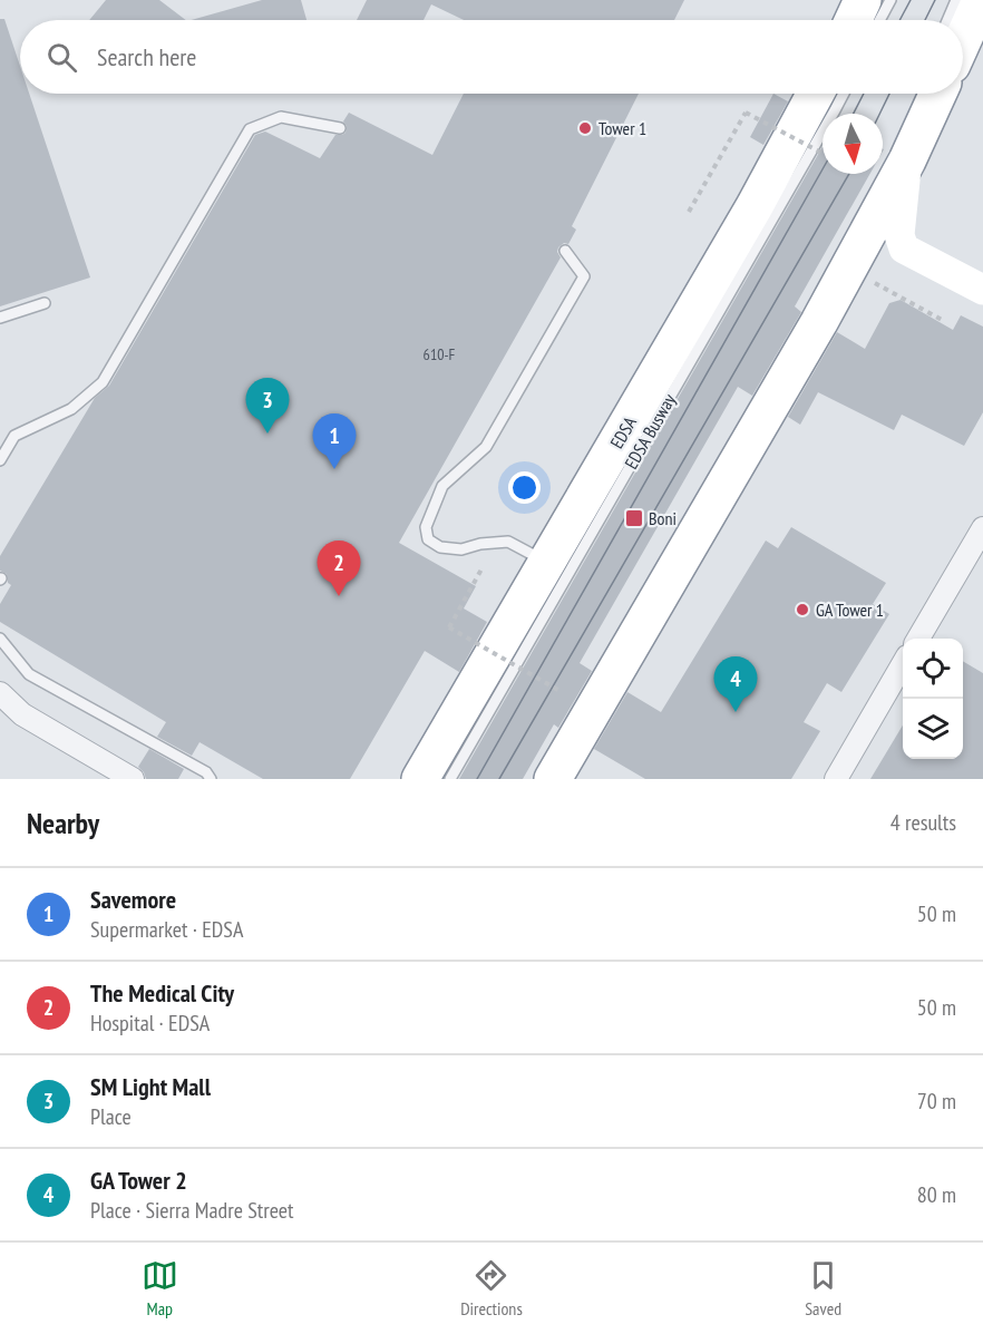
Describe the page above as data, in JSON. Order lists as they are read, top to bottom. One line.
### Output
{"streets":{"highway":["EDSA"],"lane":["EDSA Busway"]},"places":{"other":["Tower 1","GA Tower 1"],"transit":["Boni"]},"house_numbers":["610-F"],"north":"bottom","page":{"search":"Search here","pins":["3","1","2","4"],"heading":["Nearby","4 results"],"list":[{"mark":"1","name":"Savemore","note":"Supermarket · EDSA","value":"50 m"},{"mark":"2","name":"The Medical City","note":"Hospital · EDSA","value":"50 m"},{"mark":"3","name":"SM Light Mall","note":"Place","value":"70 m"},{"mark":"4","name":"GA Tower 2","note":"Place · Sierra Madre Street","value":"80 m"}],"nav":["Map","Directions","Saved"]}}
